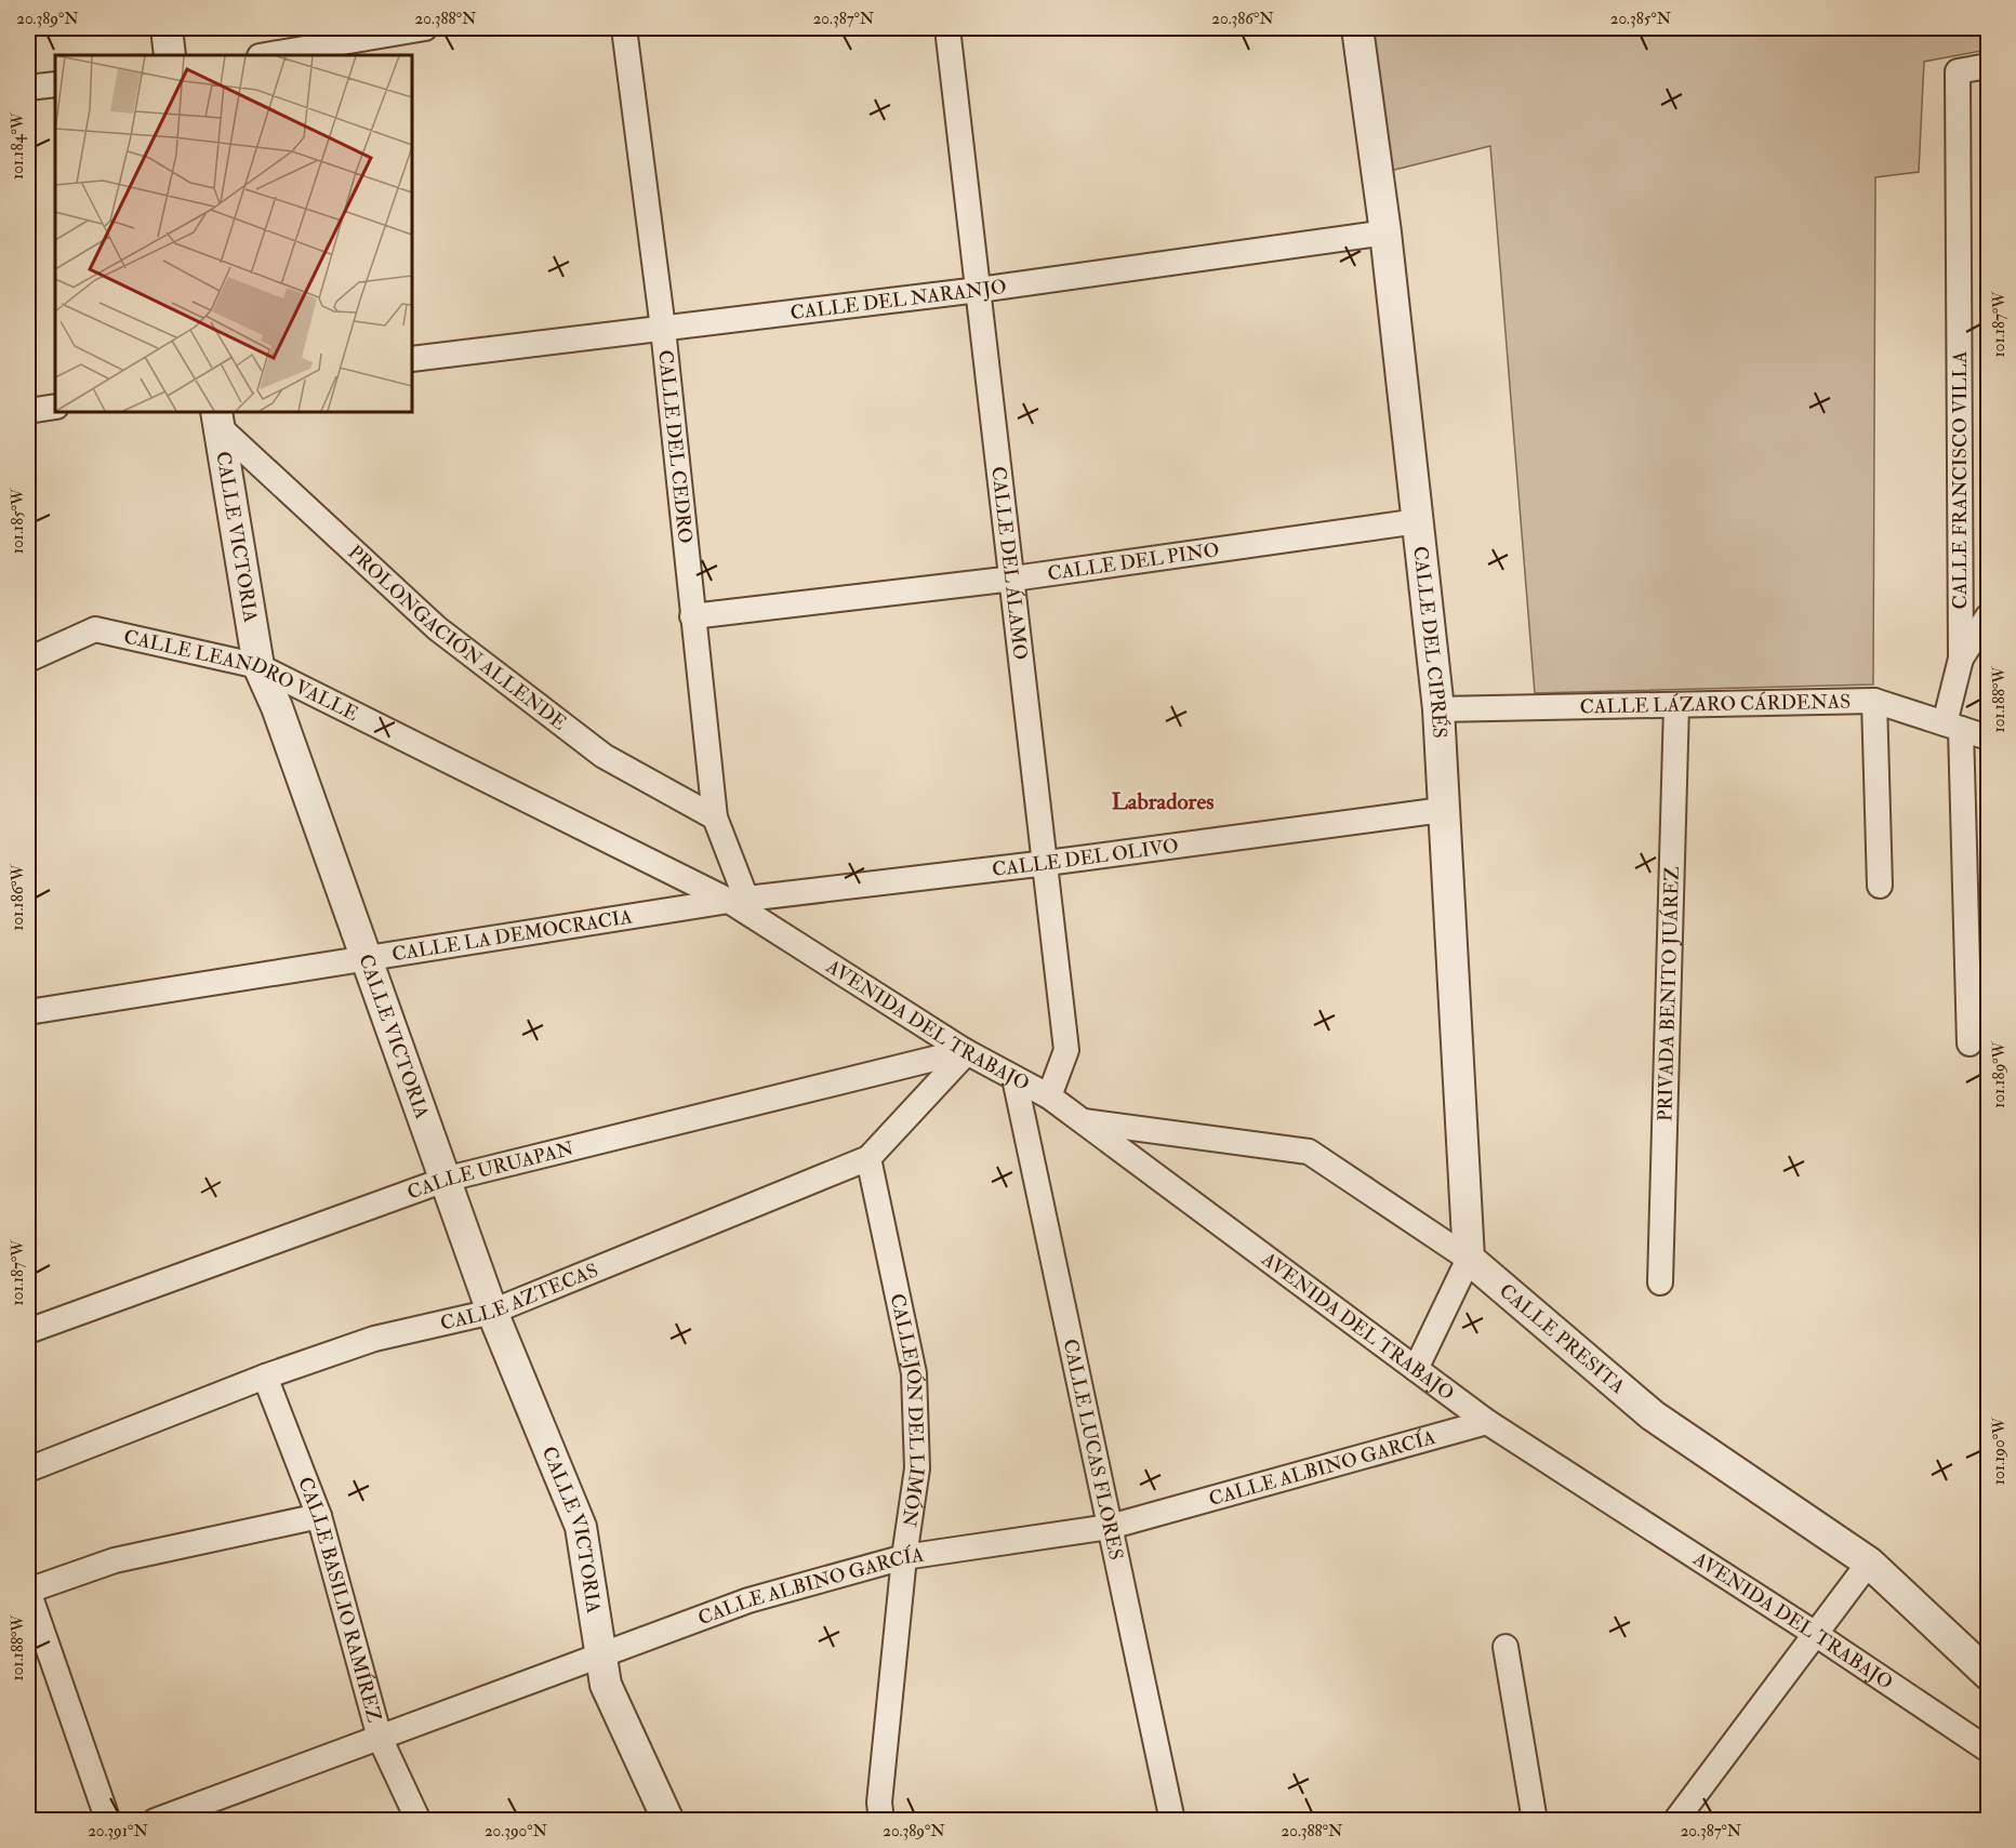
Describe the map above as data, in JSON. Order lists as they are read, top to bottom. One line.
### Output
{"streets":{"street":["CALLE DEL NARANJO","CALLE DEL CEDRO","CALLE FRANCISCO VILLA","CALLE VICTORIA","CALLE DEL PINO","CALLE DEL ÁLAMO","PROLONGACIÓN ALLENDE","CALLE DEL CIPRÉS","CALLE LEANDRO VALLE","CALLE LÁZARO CÁRDENAS","CALLE DEL OLIVO","CALLE LA DEMOCRACIA","PRIVADA BENITO JUÁREZ","AVENIDA DEL TRABAJO","CALLE URUAPAN","CALLE AZTECAS","CALLE PRESITA","CALLEJÓN DEL LIMÓN","CALLE LUCAS FLORES","CALLE ALBINO GARCÍA","CALLE BASILIO RAMÍREZ"]},"crossings":[["CALLE DEL NARANJO","CALLE DEL CEDRO"],["CALLE DEL NARANJO","CALLE DEL ÁLAMO"],["CALLE DEL NARANJO","CALLE DEL CIPRÉS"],["CALLE DEL CEDRO","CALLE DEL PINO"],["CALLE DEL CEDRO","PROLONGACIÓN ALLENDE"],["CALLE DEL CEDRO","CALLE LEANDRO VALLE"],["CALLE DEL CEDRO","CALLE DEL OLIVO"],["CALLE DEL CEDRO","CALLE LA DEMOCRACIA"],["CALLE DEL CEDRO","AVENIDA DEL TRABAJO"],["CALLE FRANCISCO VILLA","CALLE LÁZARO CÁRDENAS"],["CALLE VICTORIA","PROLONGACIÓN ALLENDE"],["CALLE VICTORIA","CALLE LEANDRO VALLE"],["CALLE VICTORIA","CALLE LA DEMOCRACIA"],["CALLE VICTORIA","CALLE URUAPAN"],["CALLE VICTORIA","CALLE AZTECAS"],["CALLE VICTORIA","CALLE ALBINO GARCÍA"],["CALLE DEL PINO","CALLE DEL ÁLAMO"],["CALLE DEL PINO","CALLE DEL CIPRÉS"],["CALLE DEL ÁLAMO","CALLE DEL OLIVO"],["CALLE DEL ÁLAMO","AVENIDA DEL TRABAJO"],["CALLE DEL CIPRÉS","CALLE LÁZARO CÁRDENAS"],["CALLE DEL CIPRÉS","CALLE DEL OLIVO"],["CALLE DEL CIPRÉS","CALLE PRESITA"],["CALLE LEANDRO VALLE","CALLE DEL OLIVO"],["CALLE LEANDRO VALLE","CALLE LA DEMOCRACIA"],["CALLE LEANDRO VALLE","AVENIDA DEL TRABAJO"],["CALLE LÁZARO CÁRDENAS","PRIVADA BENITO JUÁREZ"],["CALLE DEL OLIVO","CALLE LA DEMOCRACIA"],["CALLE DEL OLIVO","AVENIDA DEL TRABAJO"],["CALLE LA DEMOCRACIA","AVENIDA DEL TRABAJO"],["AVENIDA DEL TRABAJO","CALLE URUAPAN"],["AVENIDA DEL TRABAJO","CALLE AZTECAS"],["AVENIDA DEL TRABAJO","CALLE PRESITA"],["AVENIDA DEL TRABAJO","CALLE LUCAS FLORES"],["AVENIDA DEL TRABAJO","CALLE ALBINO GARCÍA"],["CALLE URUAPAN","CALLE AZTECAS"],["CALLE AZTECAS","CALLEJÓN DEL LIMÓN"],["CALLE AZTECAS","CALLE BASILIO RAMÍREZ"],["CALLEJÓN DEL LIMÓN","CALLE ALBINO GARCÍA"],["CALLE LUCAS FLORES","CALLE ALBINO GARCÍA"],["CALLE ALBINO GARCÍA","CALLE BASILIO RAMÍREZ"]],"districts":["Labradores"],"coordinates":["20.389°N","20.388°N","20.387°N","20.386°N","20.385°N","101.184°W","101.187°W","101.185°W","101.188°W","101.186°W","101.189°W","101.190°W","20.391°N","20.390°N"]}
